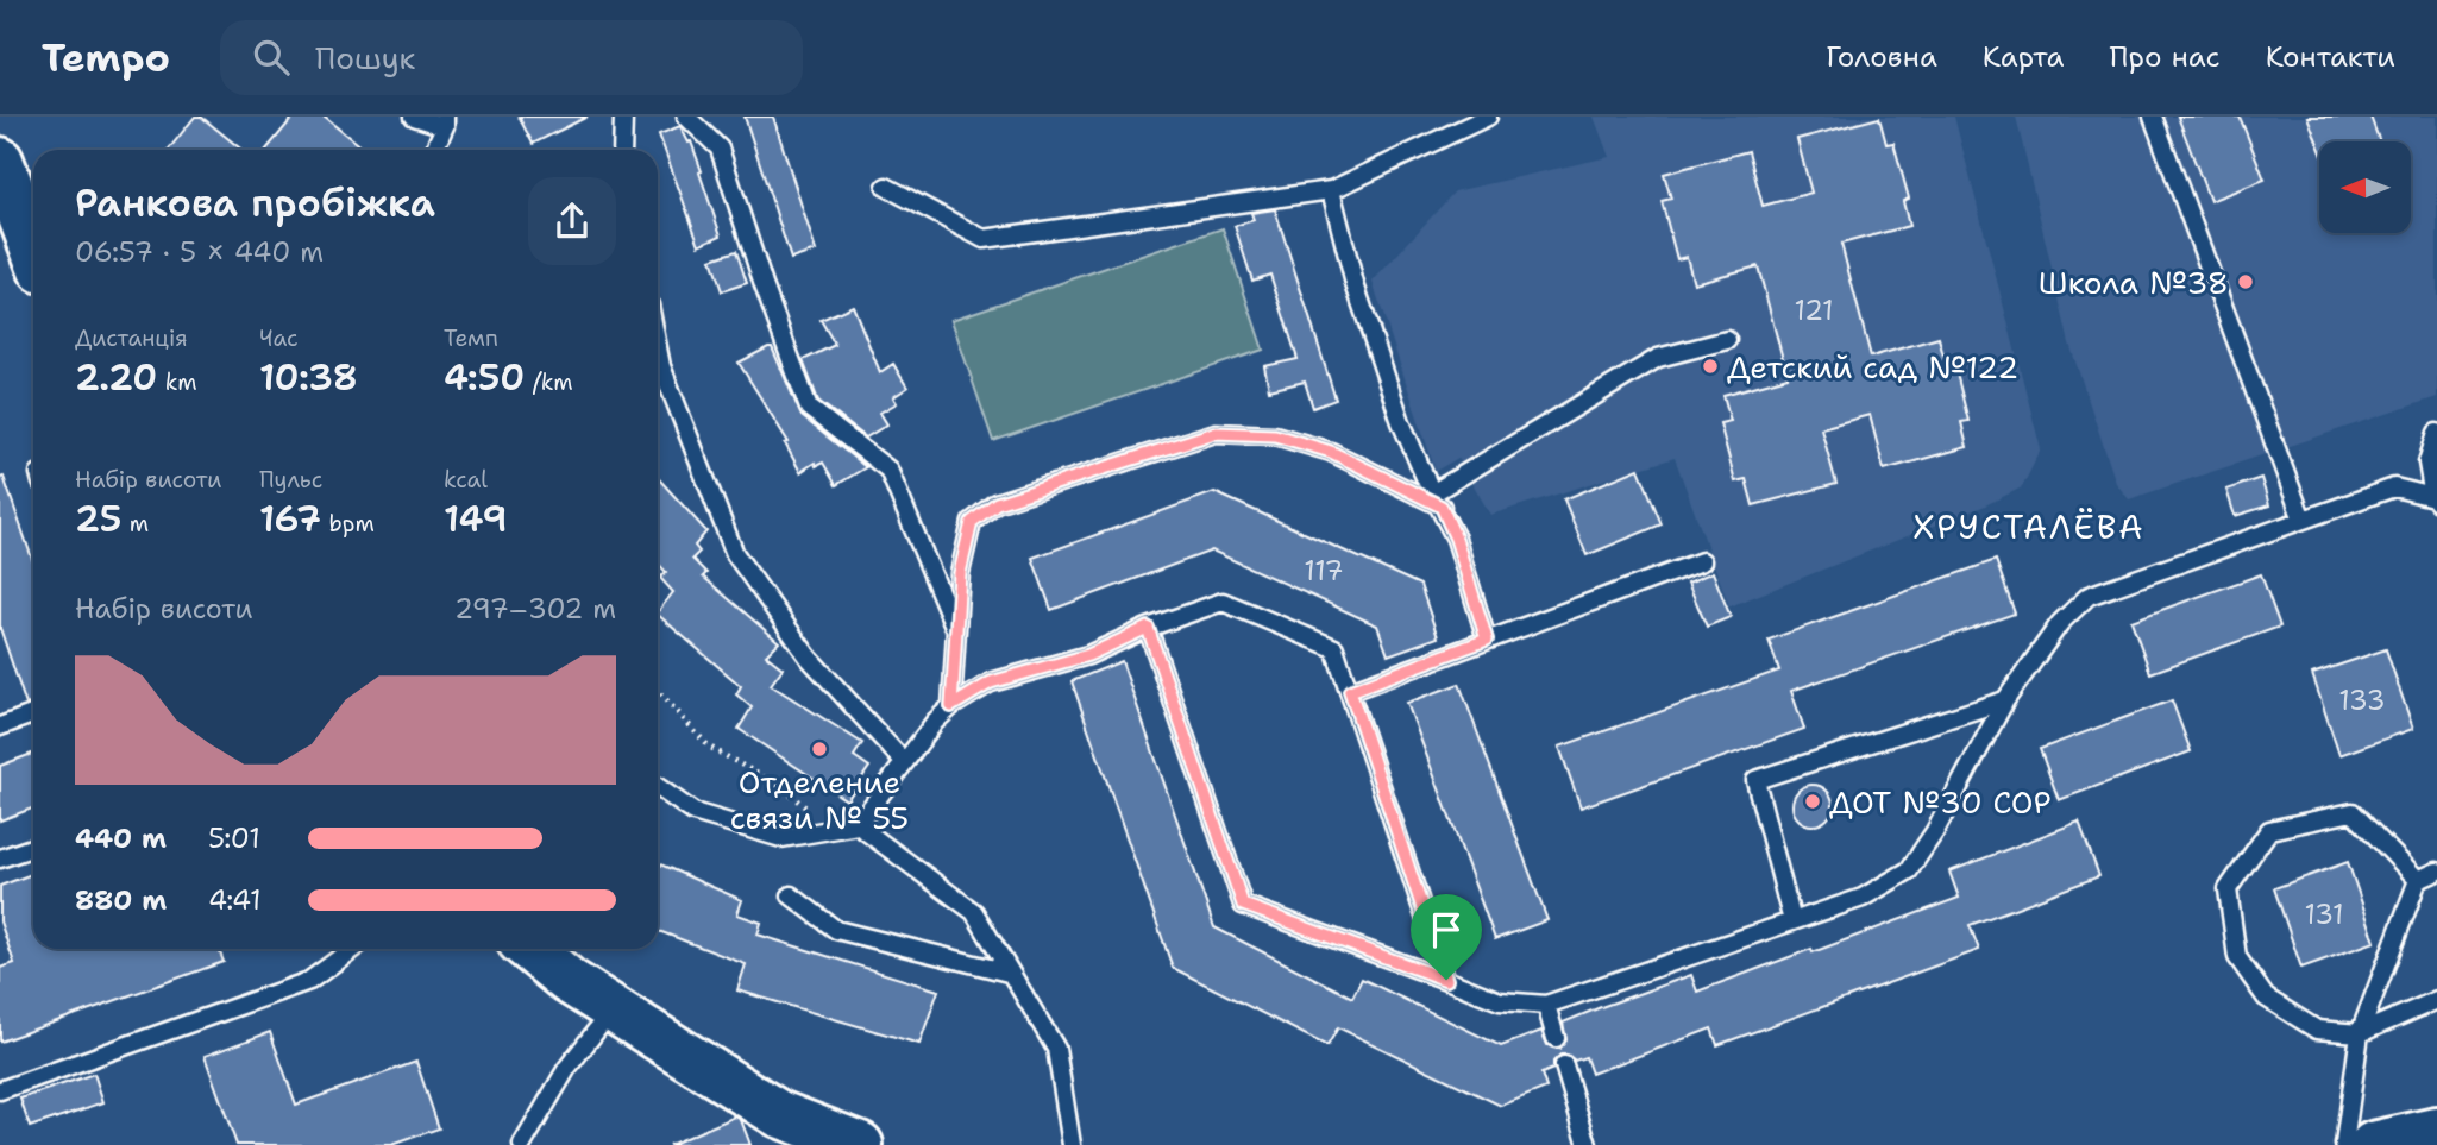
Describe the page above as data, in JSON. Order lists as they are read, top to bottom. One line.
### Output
{"districts":["ХРУСТАЛЁВА"],"places":["Школа №38","Детский сад №122","Отделение связи № 55","ДОТ №30 СОР"],"house_numbers":["121","117","133","131"],"north":"left","page":{"header":"Tempo","search":"Пошук","nav":["Головна","Карта","Про нас","Контакти"],"heading":["Ранкова пробіжка","06:57 · 5 × 440 m"],"stats":[["Дистанція","2.20 km"],["Час","10:38"],["Темп","4:50 /km"],["Набір висоти","25 m"],["Пульс","167 bpm"],["kcal","149"]],"chart":["Набір висоти","297–302 m"],"list":[{"name":"440 m","note":"5:01"},{"name":"880 m","note":"4:41"}]}}
